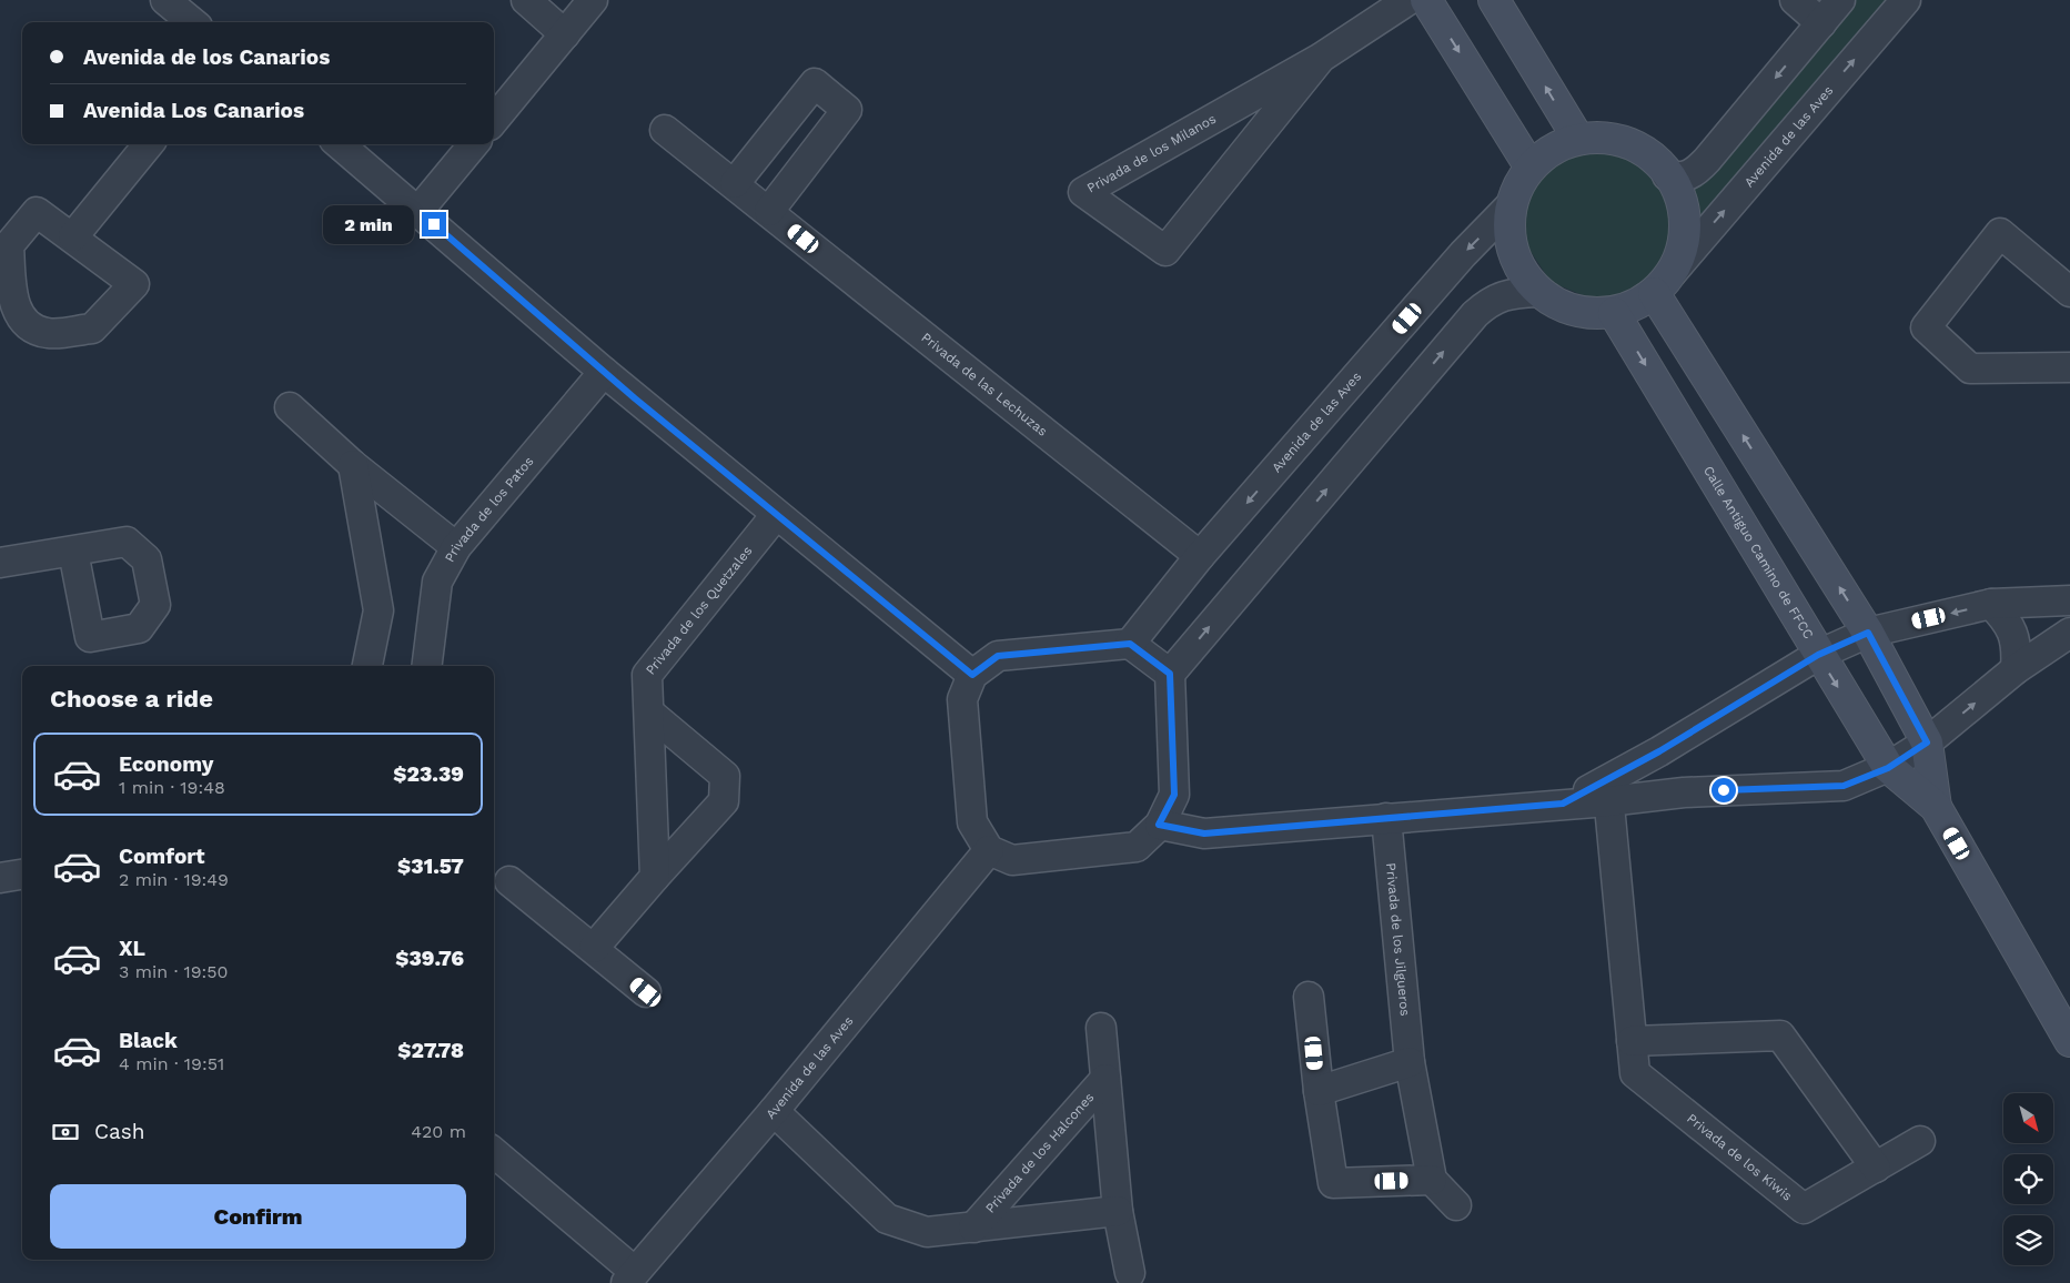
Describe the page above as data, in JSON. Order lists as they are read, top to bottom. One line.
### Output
{"streets":{"main road":["Calle Antiguo Camino de FFCC"],"street":["Avenida de las Aves","Privada de los Milanos","Privada de las Lechuzas","Privada de los Patos","Privada de los Quetzales","Privada de los Jilgueros","Privada de los Halcones","Privada de los Kiwis"]},"crossings":[["Avenida de las Aves","Privada de las Lechuzas"],["Avenida de las Aves","Calle Antiguo Camino de FFCC"],["Avenida de las Aves","Privada de los Halcones"]],"north":"bottom right","page":{"banner":["Avenida de los Canarios","Avenida Los Canarios"],"bubble":"2 min","heading":"Choose a ride","list":[{"name":"Economy","note":"1 min · 19:48","value":"$23.39"},{"name":"Comfort","note":"2 min · 19:49","value":"$31.57"},{"name":"XL","note":"3 min · 19:50","value":"$39.76"},{"name":"Black","note":"4 min · 19:51","value":"$27.78"}],"pay":["Cash","420 m"],"buttons":"Confirm"}}
